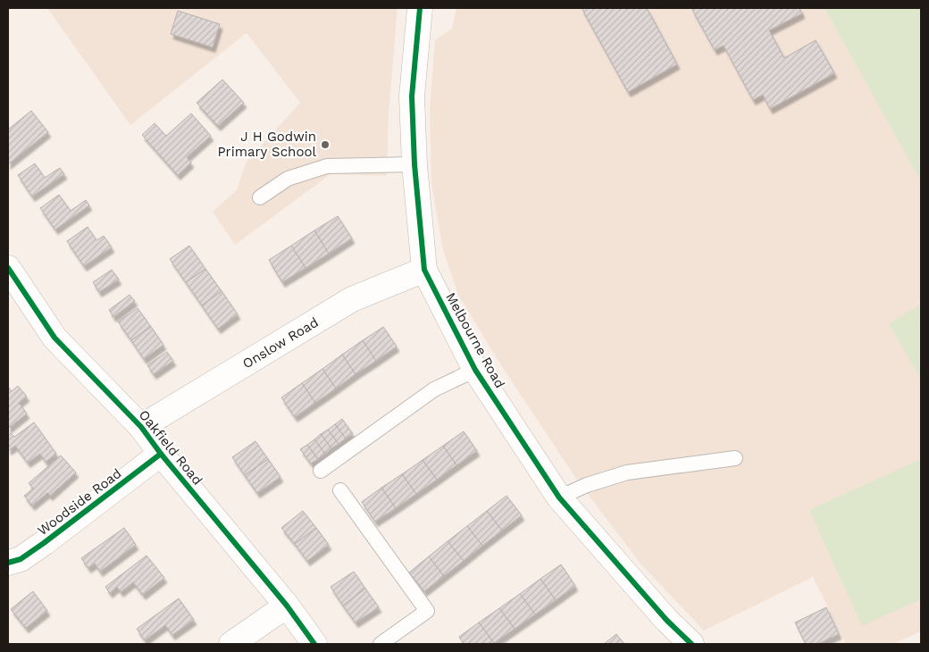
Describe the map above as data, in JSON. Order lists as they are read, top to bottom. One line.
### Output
{"streets":{"street":["Melbourne Road","Onslow Road","Oakfield Road","Woodside Road"]},"crossings":[["Melbourne Road","Onslow Road"],["Onslow Road","Oakfield Road"],["Oakfield Road","Woodside Road"]],"places":["J H Godwin Primary School"]}
